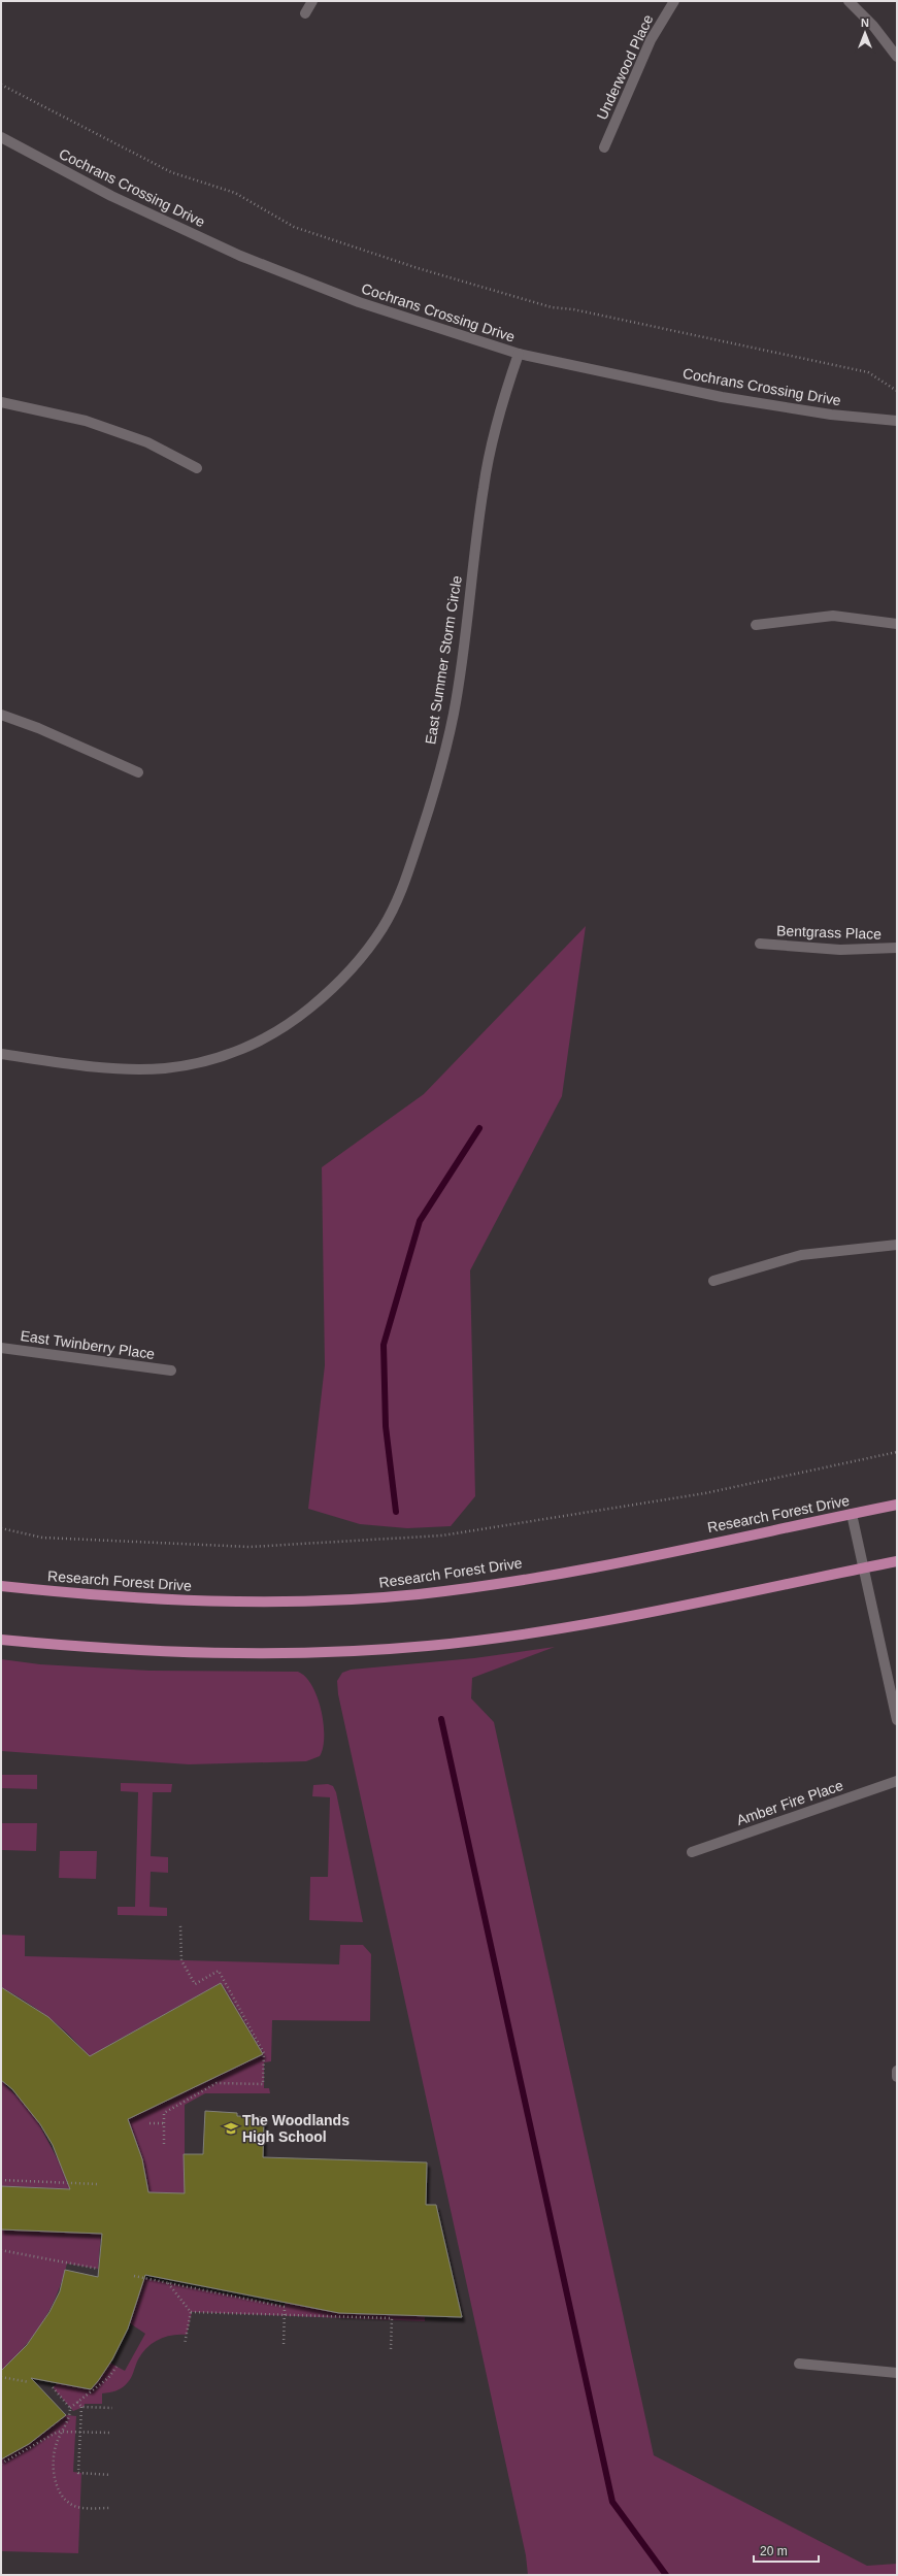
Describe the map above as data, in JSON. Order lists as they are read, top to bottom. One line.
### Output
{"streets":{"main road":["Research Forest Drive"],"street":["Underwood Place","Cochrans Crossing Drive","East Summer Storm Circle","Bentgrass Place","East Twinberry Place","Amber Fire Place"]},"crossings":[["Cochrans Crossing Drive","East Summer Storm Circle"]],"places":{"school or university":["The Woodlands High School"]},"scale_bar":"20 m","north":"top"}
